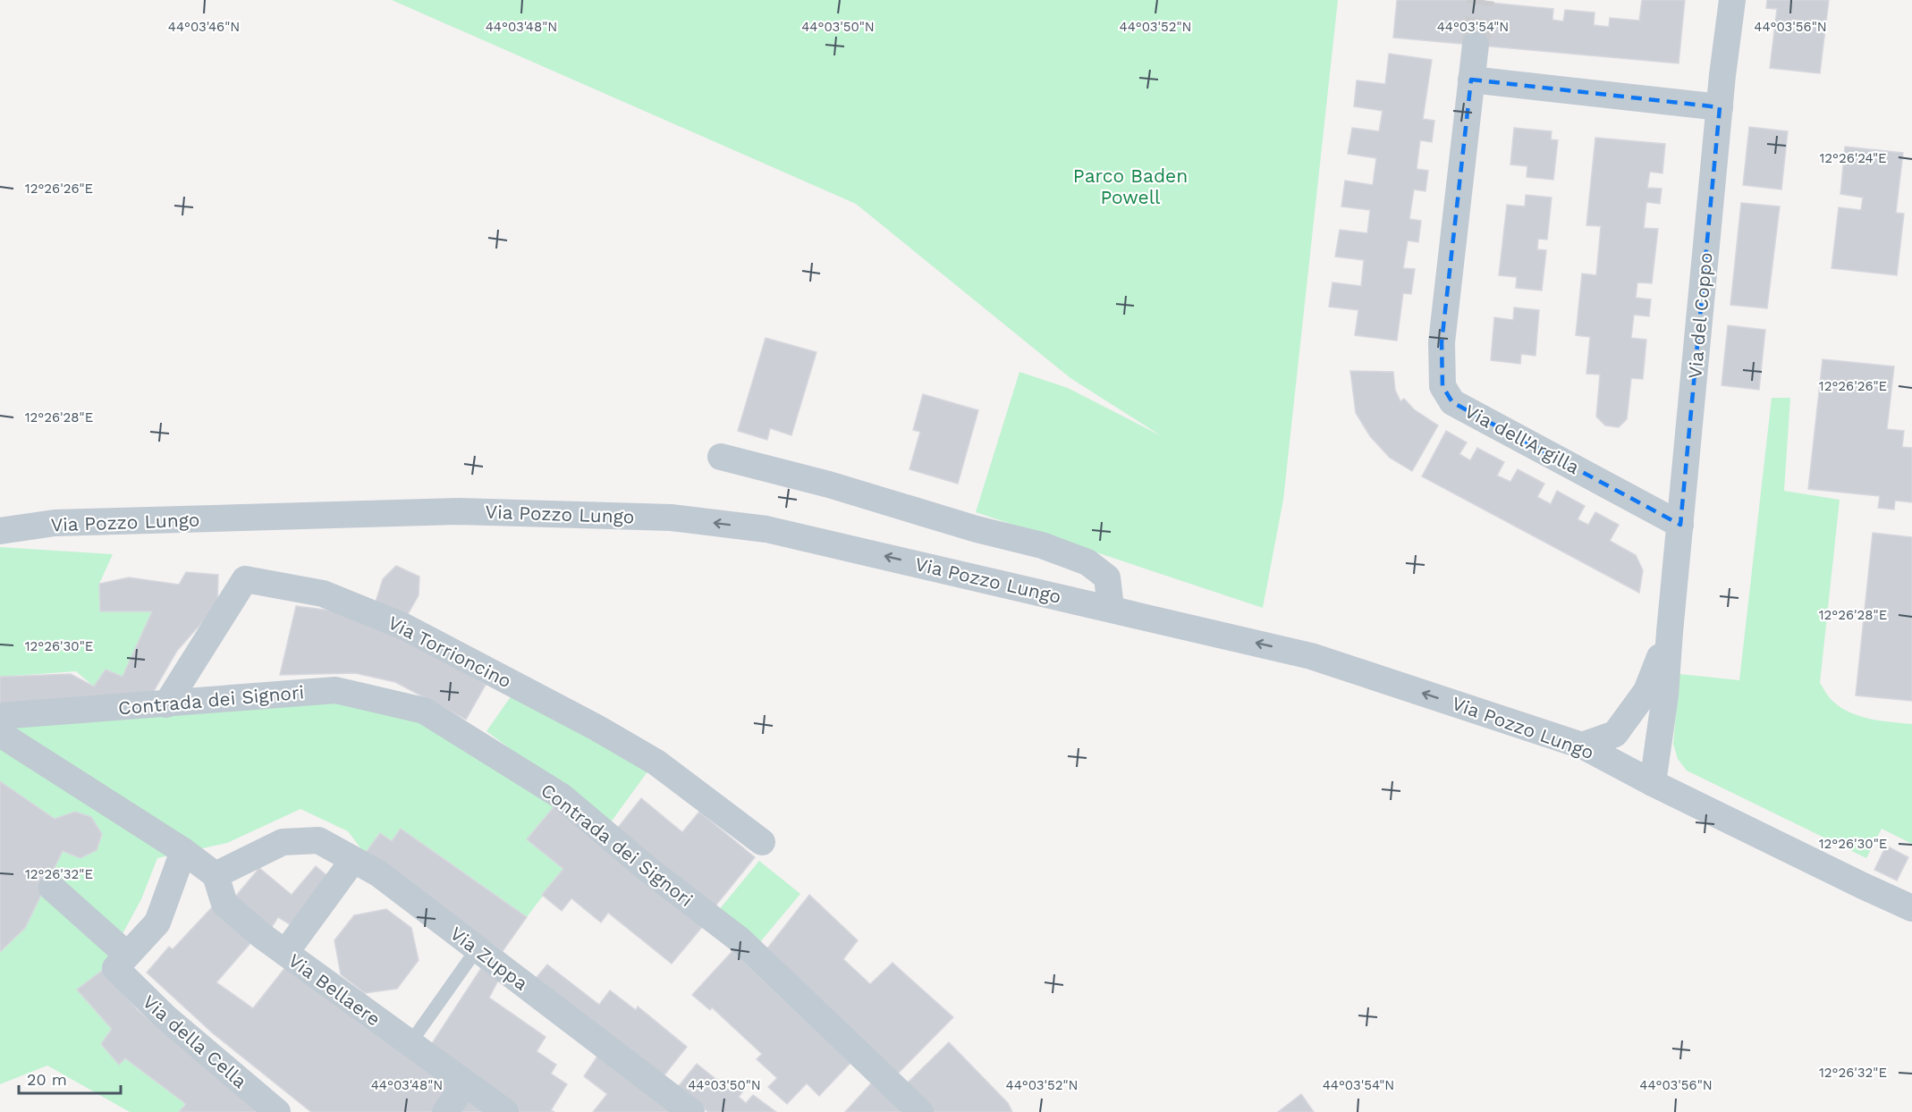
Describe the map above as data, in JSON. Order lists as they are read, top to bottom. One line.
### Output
{"streets":{"street":["Via del Coppo","Via dell'Argilla","Via Pozzo Lungo","Via Torrioncino","Contrada dei Signori","Via Zuppa","Via Bellaere","Via della Cella"]},"crossings":[["Via del Coppo","Via dell'Argilla"],["Via del Coppo","Via Pozzo Lungo"],["Via Torrioncino","Contrada dei Signori"],["Via Zuppa","Via Bellaere"]],"one_way":["Via Pozzo Lungo"],"parks":["Parco Baden Powell"],"scale_bar":"20 m","coordinates":["44°03'46\"N","44°03'48\"N","44°03'50\"N","44°03'52\"N","44°03'54\"N","44°03'56\"N","12°26'24\"E","12°26'26\"E","12°26'28\"E","12°26'30\"E","12°26'32\"E"]}
